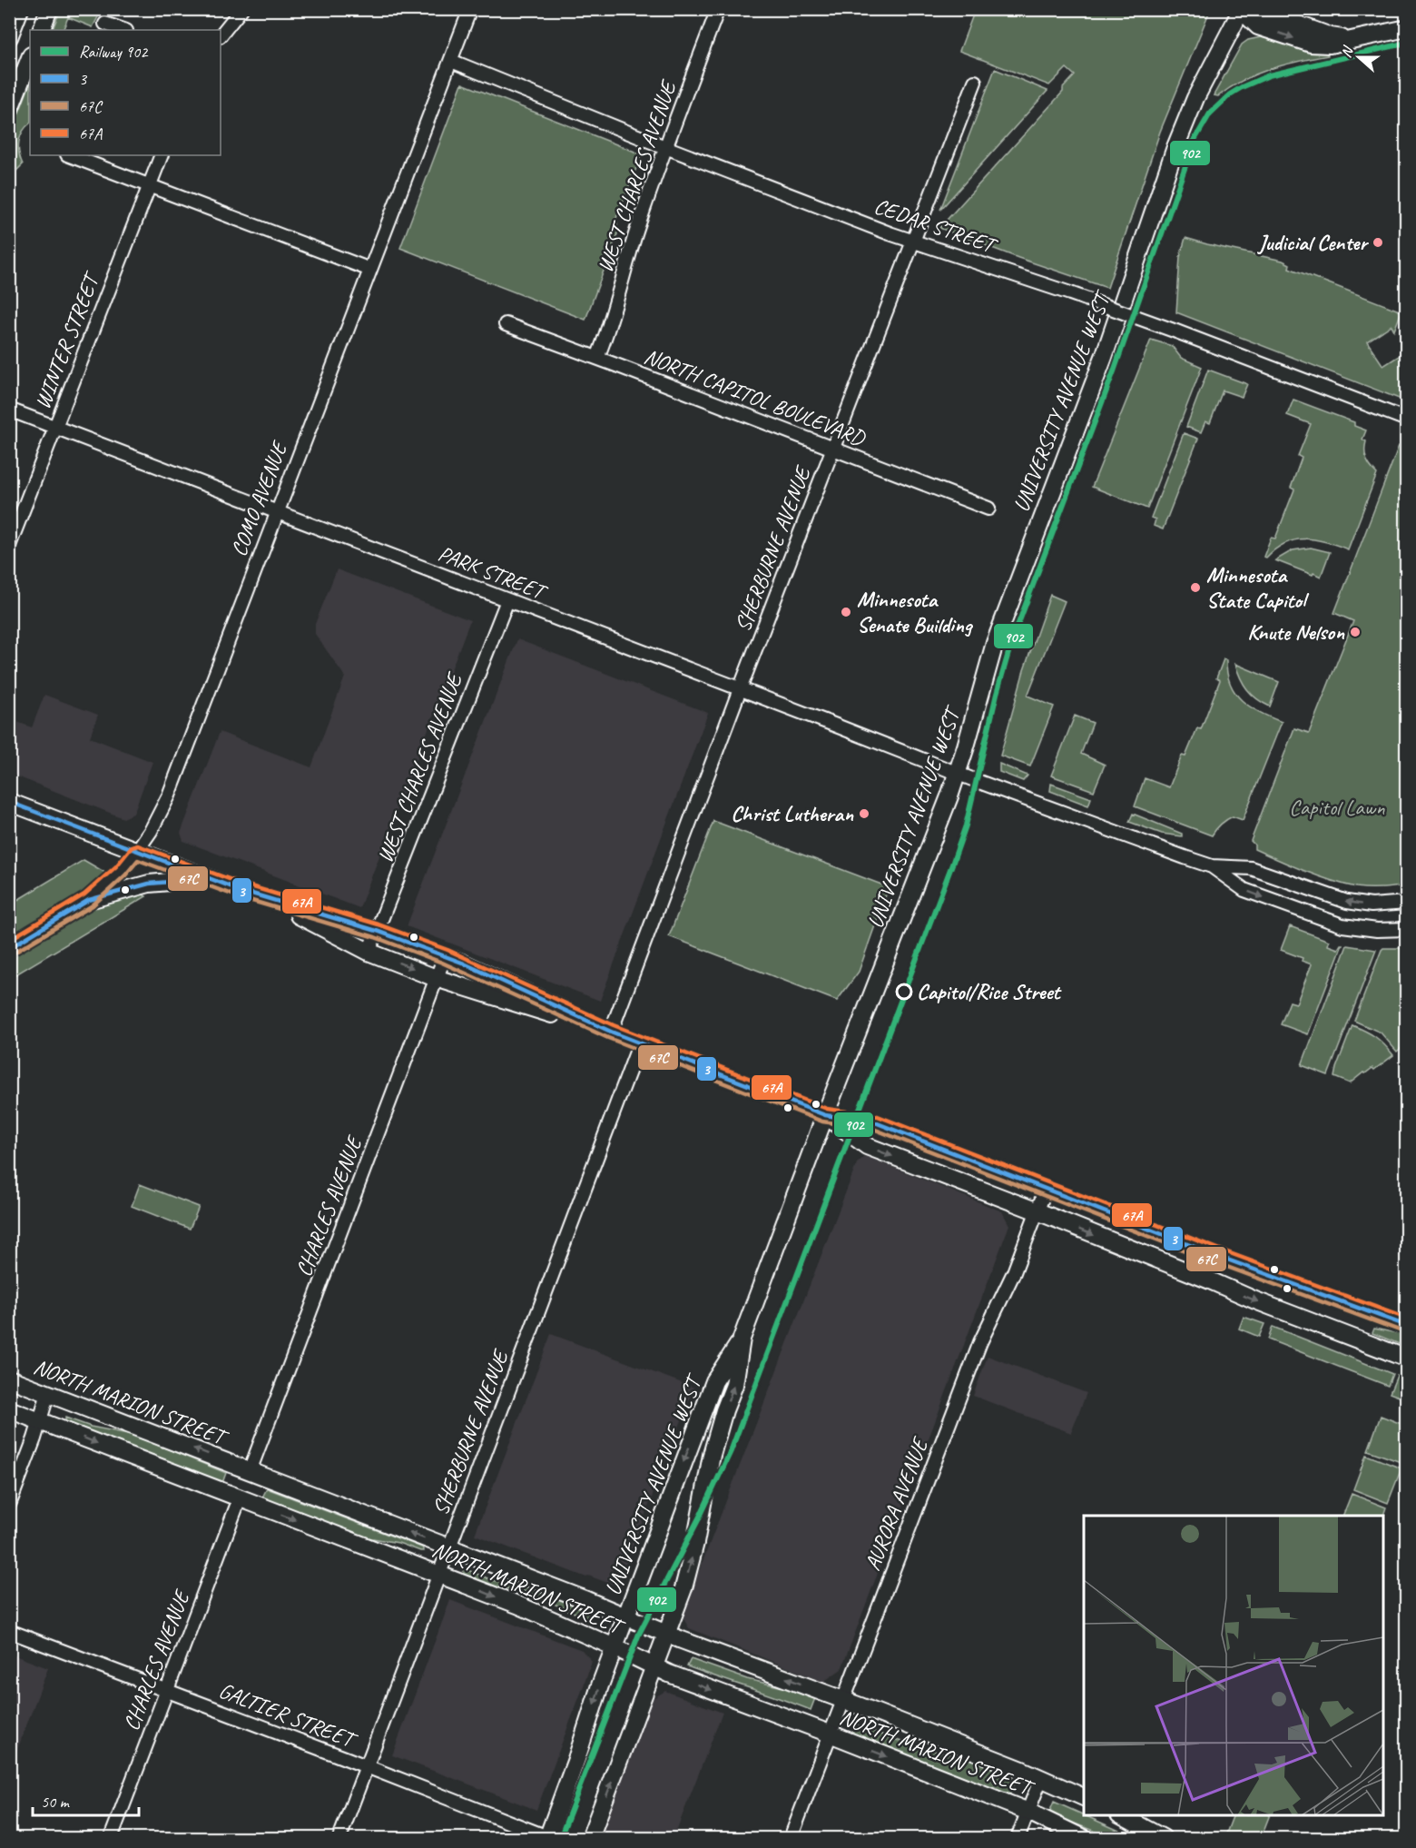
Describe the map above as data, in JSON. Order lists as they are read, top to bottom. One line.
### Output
{"streets":{"main road":["UNIVERSITY AVENUE WEST","COMO AVENUE","NORTH MARION STREET"],"street":["WEST CHARLES AVENUE","CEDAR STREET","WINTER STREET","NORTH CAPITOL BOULEVARD","SHERBURNE AVENUE","PARK STREET","CHARLES AVENUE","AURORA AVENUE","GALTIER STREET"]},"crossings":[["WEST CHARLES AVENUE","CEDAR STREET"],["WEST CHARLES AVENUE","NORTH CAPITOL BOULEVARD"],["WEST CHARLES AVENUE","PARK STREET"],["CEDAR STREET","COMO AVENUE"],["CEDAR STREET","SHERBURNE AVENUE"],["WINTER STREET","PARK STREET"],["NORTH CAPITOL BOULEVARD","SHERBURNE AVENUE"],["UNIVERSITY AVENUE WEST","PARK STREET"],["UNIVERSITY AVENUE WEST","NORTH MARION STREET"],["UNIVERSITY AVENUE WEST","GALTIER STREET"],["COMO AVENUE","PARK STREET"],["SHERBURNE AVENUE","PARK STREET"],["SHERBURNE AVENUE","NORTH MARION STREET"],["SHERBURNE AVENUE","GALTIER STREET"],["CHARLES AVENUE","NORTH MARION STREET"],["CHARLES AVENUE","GALTIER STREET"],["NORTH MARION STREET","AURORA AVENUE"]],"parks":["Capitol Lawn"],"places":["Judicial Center","Minnesota State Capitol","Minnesota Senate Building","Knute Nelson","Christ Lutheran","Capitol/Rice Street"],"lines":["rail line 902","transit line 3","transit line 67A","transit line 67C"],"legend":["Railway 902","3","67C","67A"],"scale_bar":"50 m","north":"left"}
